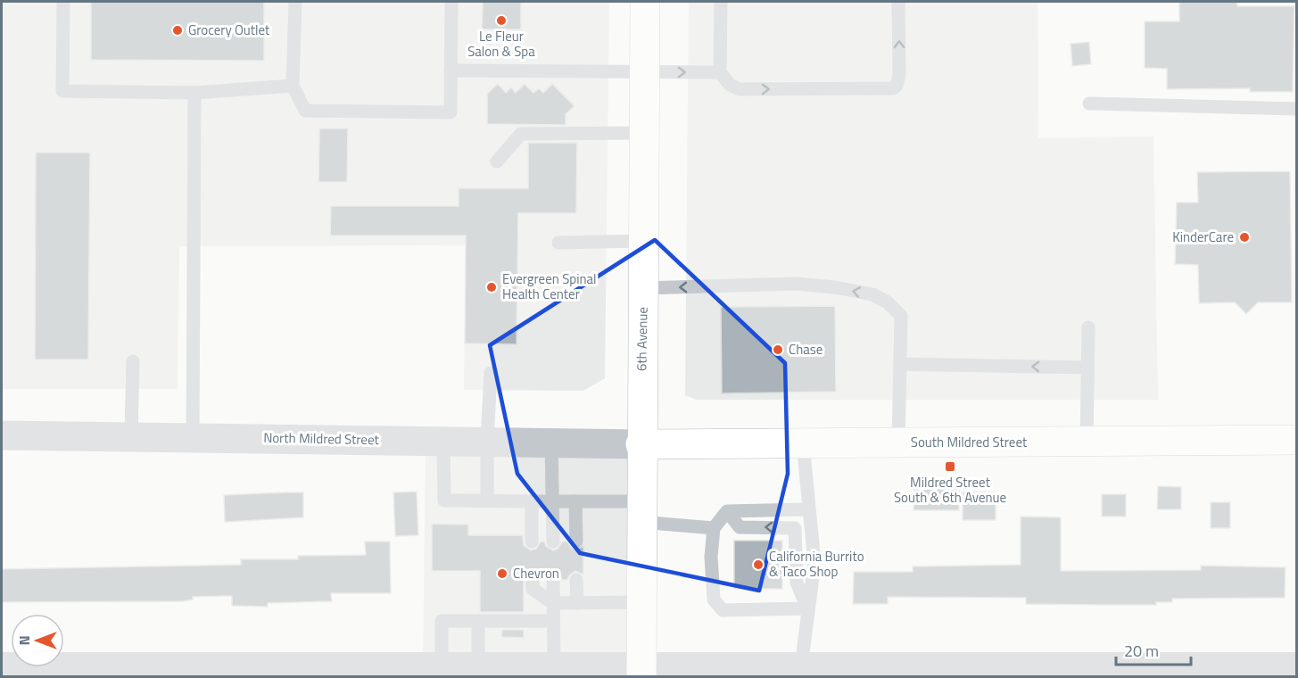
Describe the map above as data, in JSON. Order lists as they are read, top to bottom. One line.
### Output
{"streets":{"main road":["6th Avenue","South Mildred Street"],"street":["North Mildred Street"]},"crossings":[["6th Avenue","North Mildred Street"],["6th Avenue","South Mildred Street"],["North Mildred Street","South Mildred Street"]],"places":{"other":["Le Fleur Salon & Spa","Grocery Outlet","KinderCare","Evergreen Spinal Health Center","Chase","California Burrito & Taco Shop","Chevron"],"transit":["Mildred Street South & 6th Avenue"]},"scale_bar":"20 m","north":"left"}
